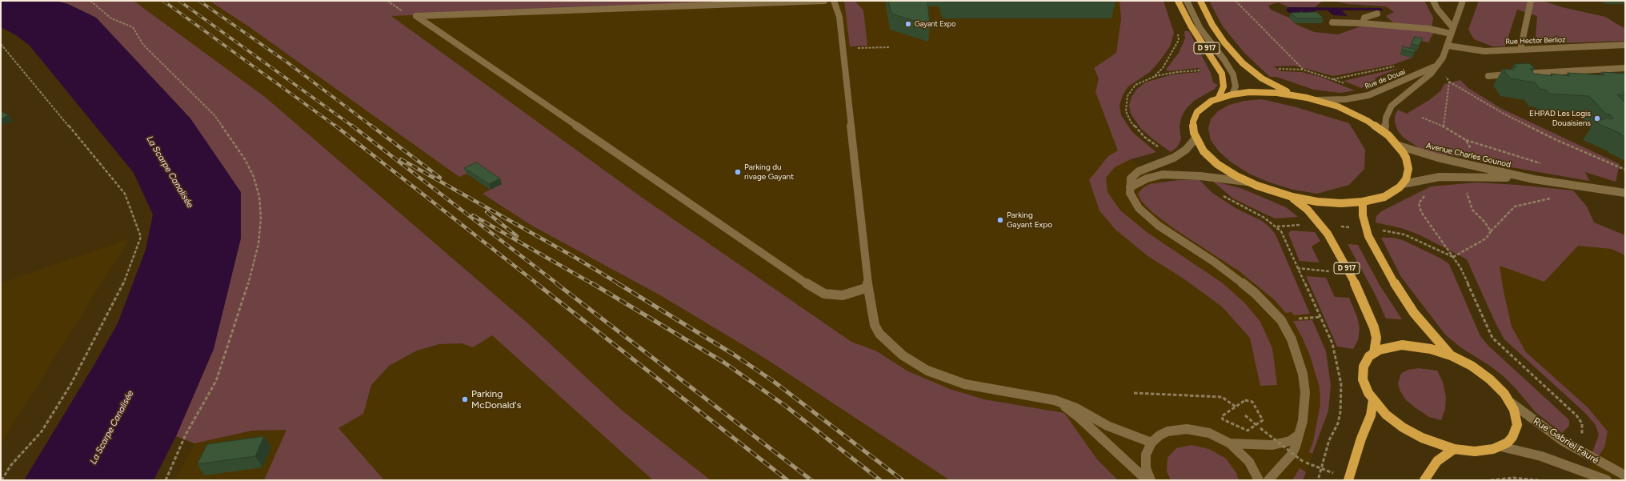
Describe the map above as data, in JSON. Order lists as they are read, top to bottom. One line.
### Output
{"streets":{"main road":["D 917"],"street":["Rue Hector Berlioz","Rue de Douai","Avenue Charles Gounod","Rue Gabriel Fauré"]},"water":["La Scarpe Canalisée"],"places":["Gayant Expo","EHPAD Les Logis Douaisiens","Parking du rivage Gayant","Parking Gayant Expo","Parking McDonald's"]}
